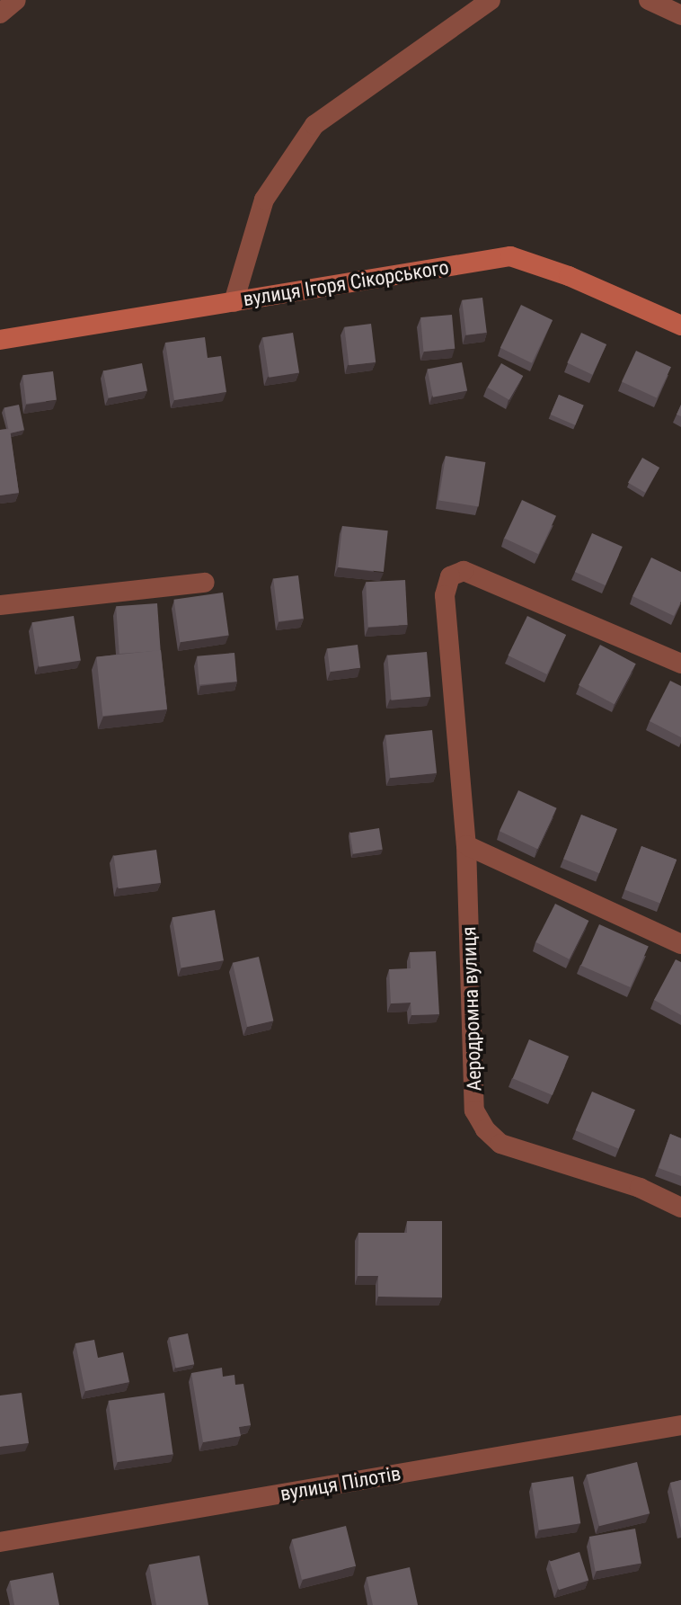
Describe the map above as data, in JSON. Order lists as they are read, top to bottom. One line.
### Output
{"streets":{"main road":["вулиця Ігоря Сікорського"],"street":["Аеродромна вулиця","вулиця Пілотів"]}}
